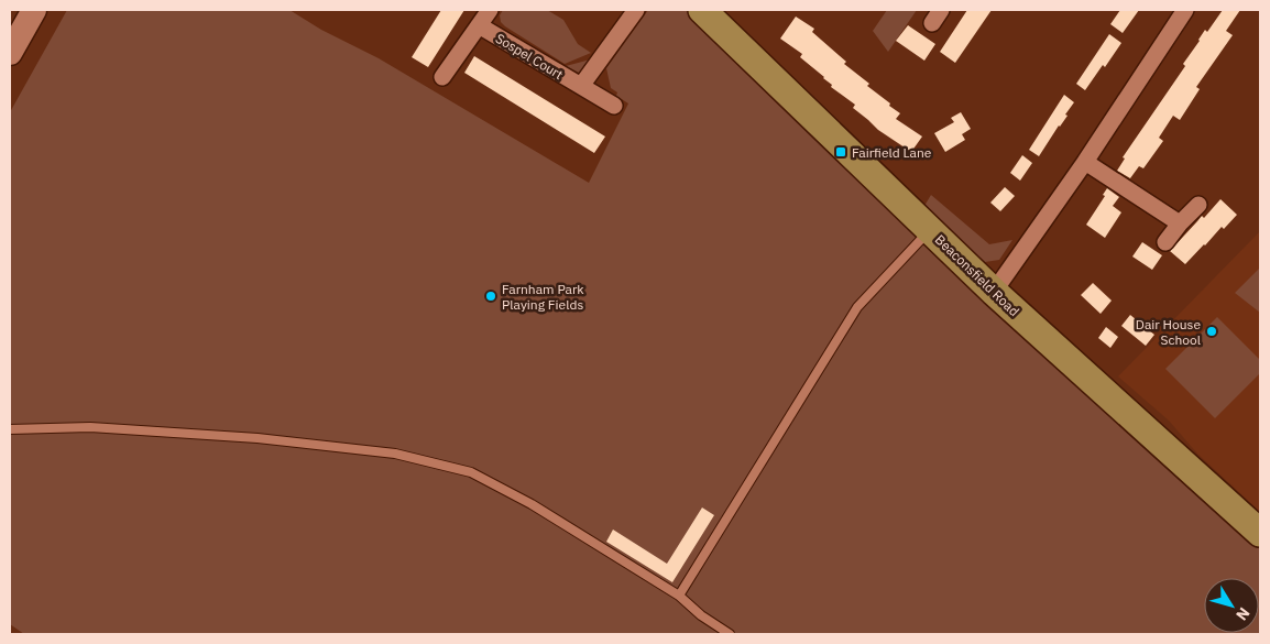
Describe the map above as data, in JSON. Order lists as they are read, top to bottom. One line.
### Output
{"streets":{"main road":["Beaconsfield Road"],"street":["Sospel Court"]},"places":{"transit":["Fairfield Lane"],"other":["Farnham Park Playing Fields","Dair House School"]},"north":"bottom right"}
